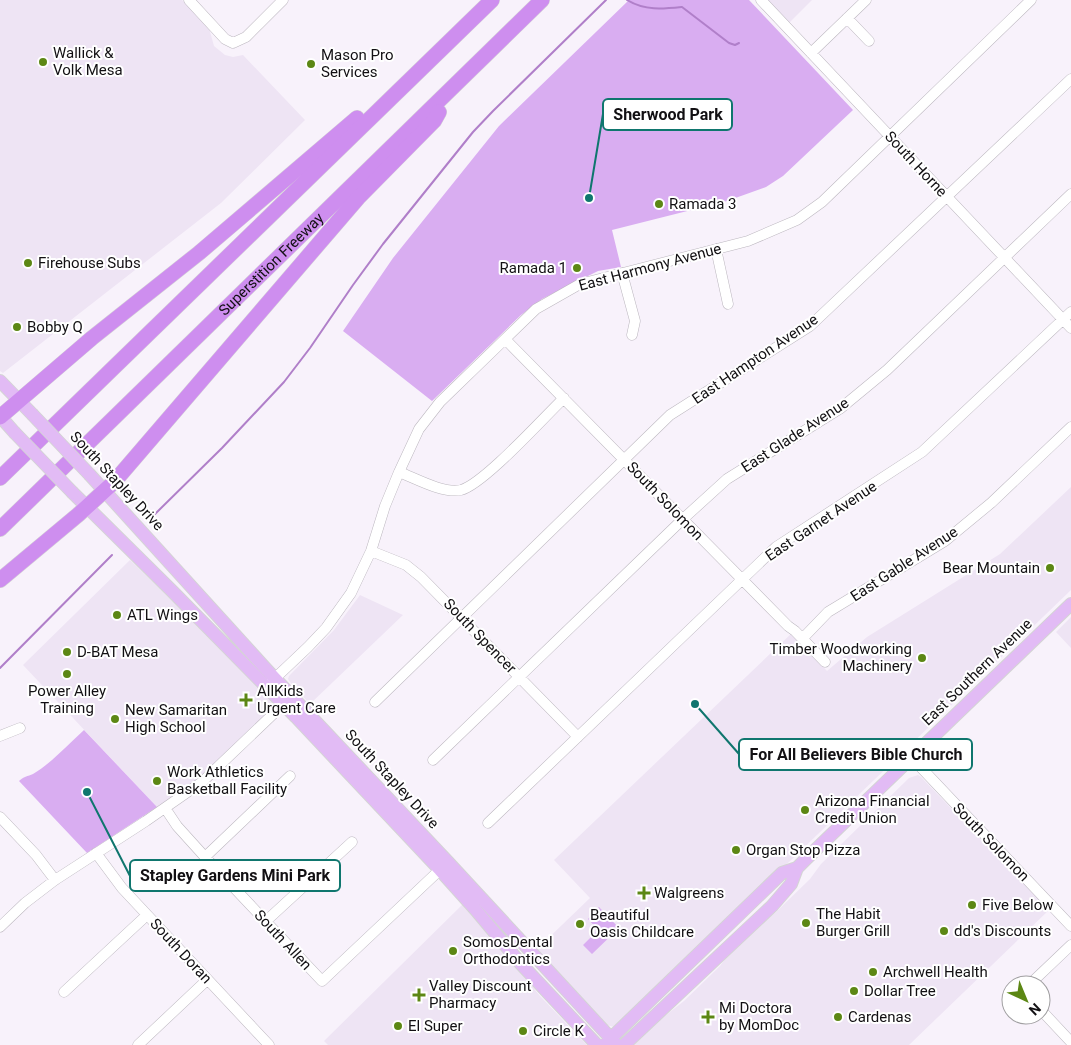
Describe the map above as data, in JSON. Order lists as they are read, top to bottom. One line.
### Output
{"streets":{"highway":["Superstition Freeway"],"main road":["South Stapley Drive","East Southern Avenue"],"street":["South Horne","East Harmony Avenue","East Hampton Avenue","East Glade Avenue","South Solomon","East Garnet Avenue","East Gable Avenue","South Spencer","South Allen","South Doran"]},"crossings":[["South Horne","East Harmony Avenue"],["South Horne","East Hampton Avenue"],["South Horne","East Glade Avenue"],["South Horne","East Garnet Avenue"],["East Harmony Avenue","South Stapley Drive"],["East Harmony Avenue","South Solomon"],["East Harmony Avenue","South Spencer"],["East Hampton Avenue","South Solomon"],["East Hampton Avenue","South Spencer"],["East Glade Avenue","South Solomon"],["East Glade Avenue","South Spencer"],["South Stapley Drive","East Southern Avenue"],["South Stapley Drive","South Allen"],["South Solomon","East Garnet Avenue"],["South Solomon","East Gable Avenue"],["South Solomon","East Southern Avenue"],["East Garnet Avenue","South Spencer"]],"places":{"other":["Wallick & Volk Mesa","Mason Pro Services","Sherwood Park","Ramada 3","Firehouse Subs","Ramada 1","Bobby Q","Bear Mountain","ATL Wings","D-BAT Mesa","Timber Woodworking Machinery","Power Alley Training","For All Believers Bible Church","New Samaritan High School","Work Athletics Basketball Facility","Stapley Gardens Mini Park","Arizona Financial Credit Union","Organ Stop Pizza","Five Below","The Habit Burger Grill","Beautiful Oasis Childcare","dd's Discounts","SomosDental Orthodontics","Archwell Health","Dollar Tree","Cardenas","El Super","Circle K"],"health":["AllKids Urgent Care","Walgreens","Valley Discount Pharmacy","Mi Doctora by MomDoc"]},"north":"bottom right"}
